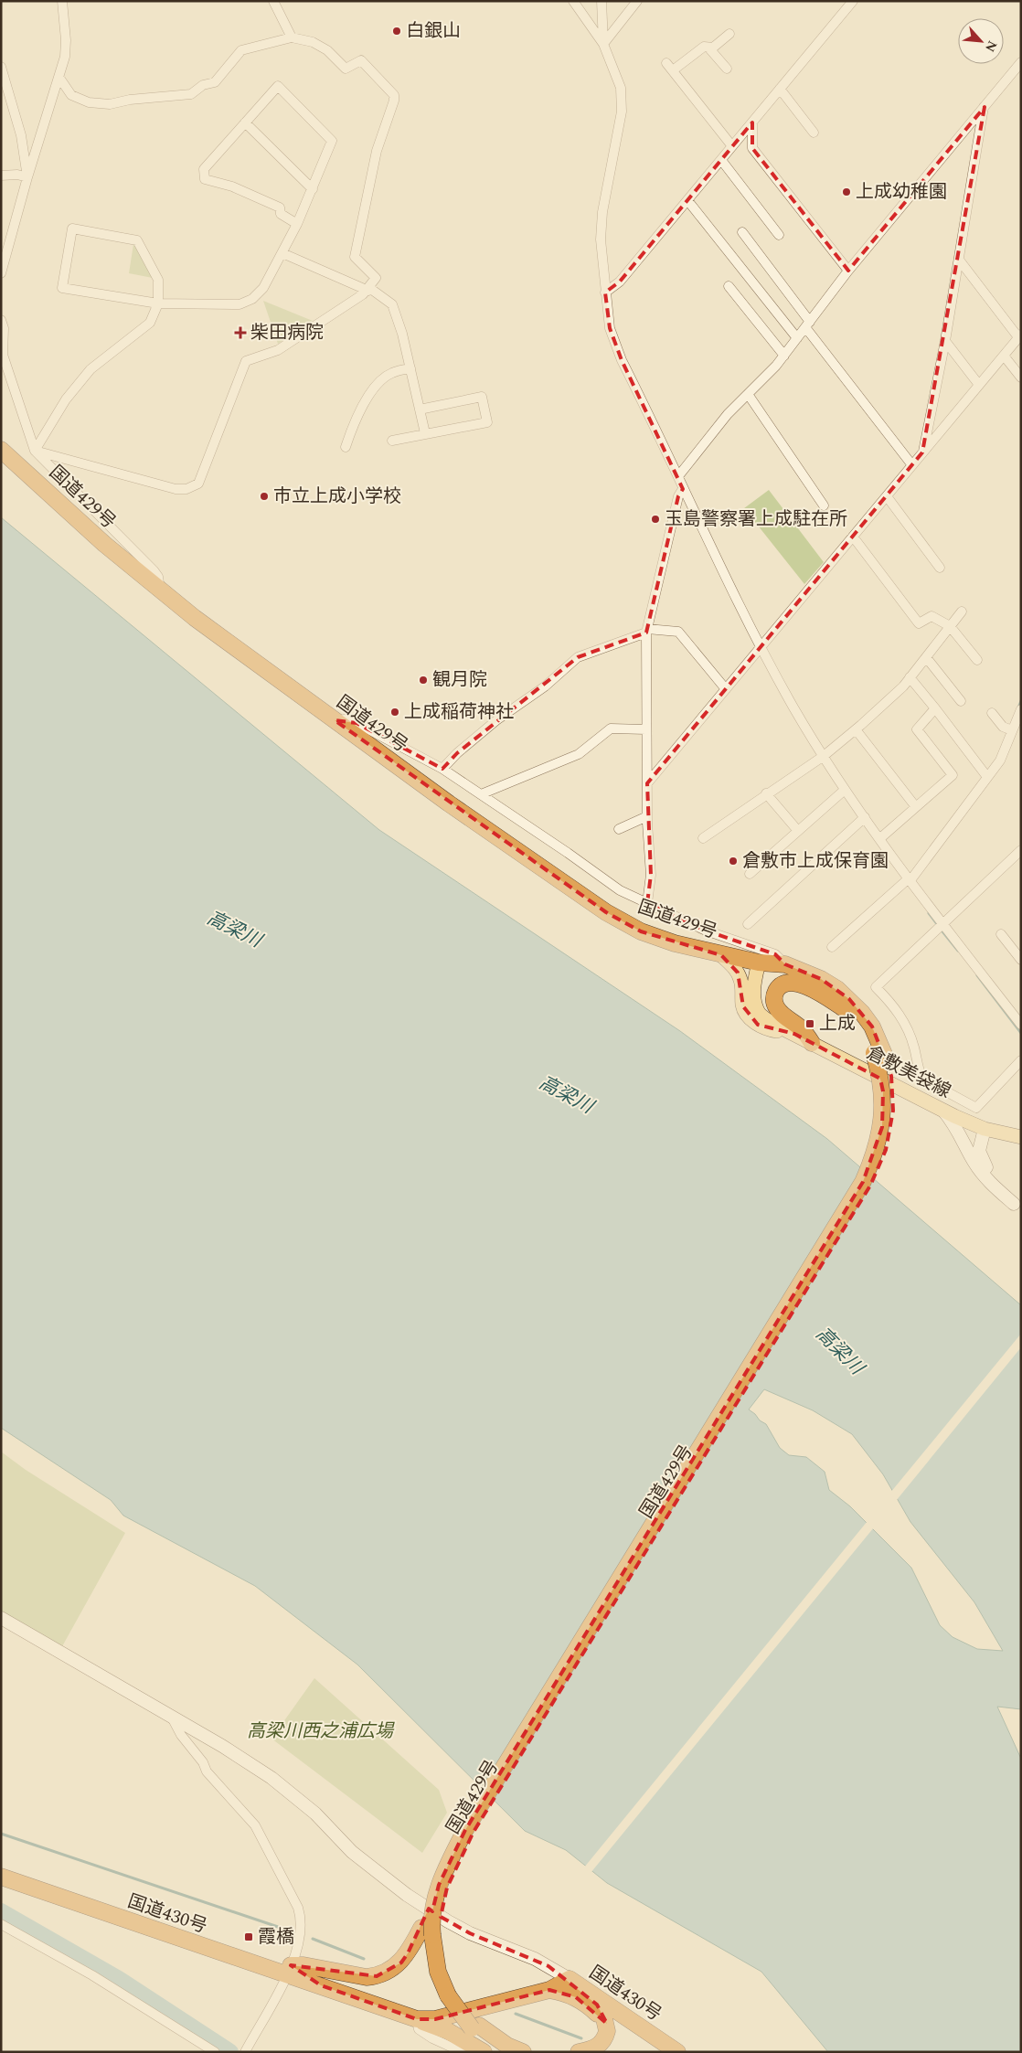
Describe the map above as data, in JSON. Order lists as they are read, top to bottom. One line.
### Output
{"streets":{"highway":["国道429号","国道430号"],"main road":["倉敷美袋線"]},"crossings":[["国道429号","倉敷美袋線"],["国道429号","国道430号"]],"water":["高梁川"],"parks":["高梁川西之浦広場"],"places":{"other":["白銀山","上成幼稚園","市立上成小学校","玉島警察署上成駐在所","観月院","上成稲荷神社","倉敷市上成保育園"],"health":["柴田病院"],"transit":["上成","霞橋"]},"north":"bottom right"}
